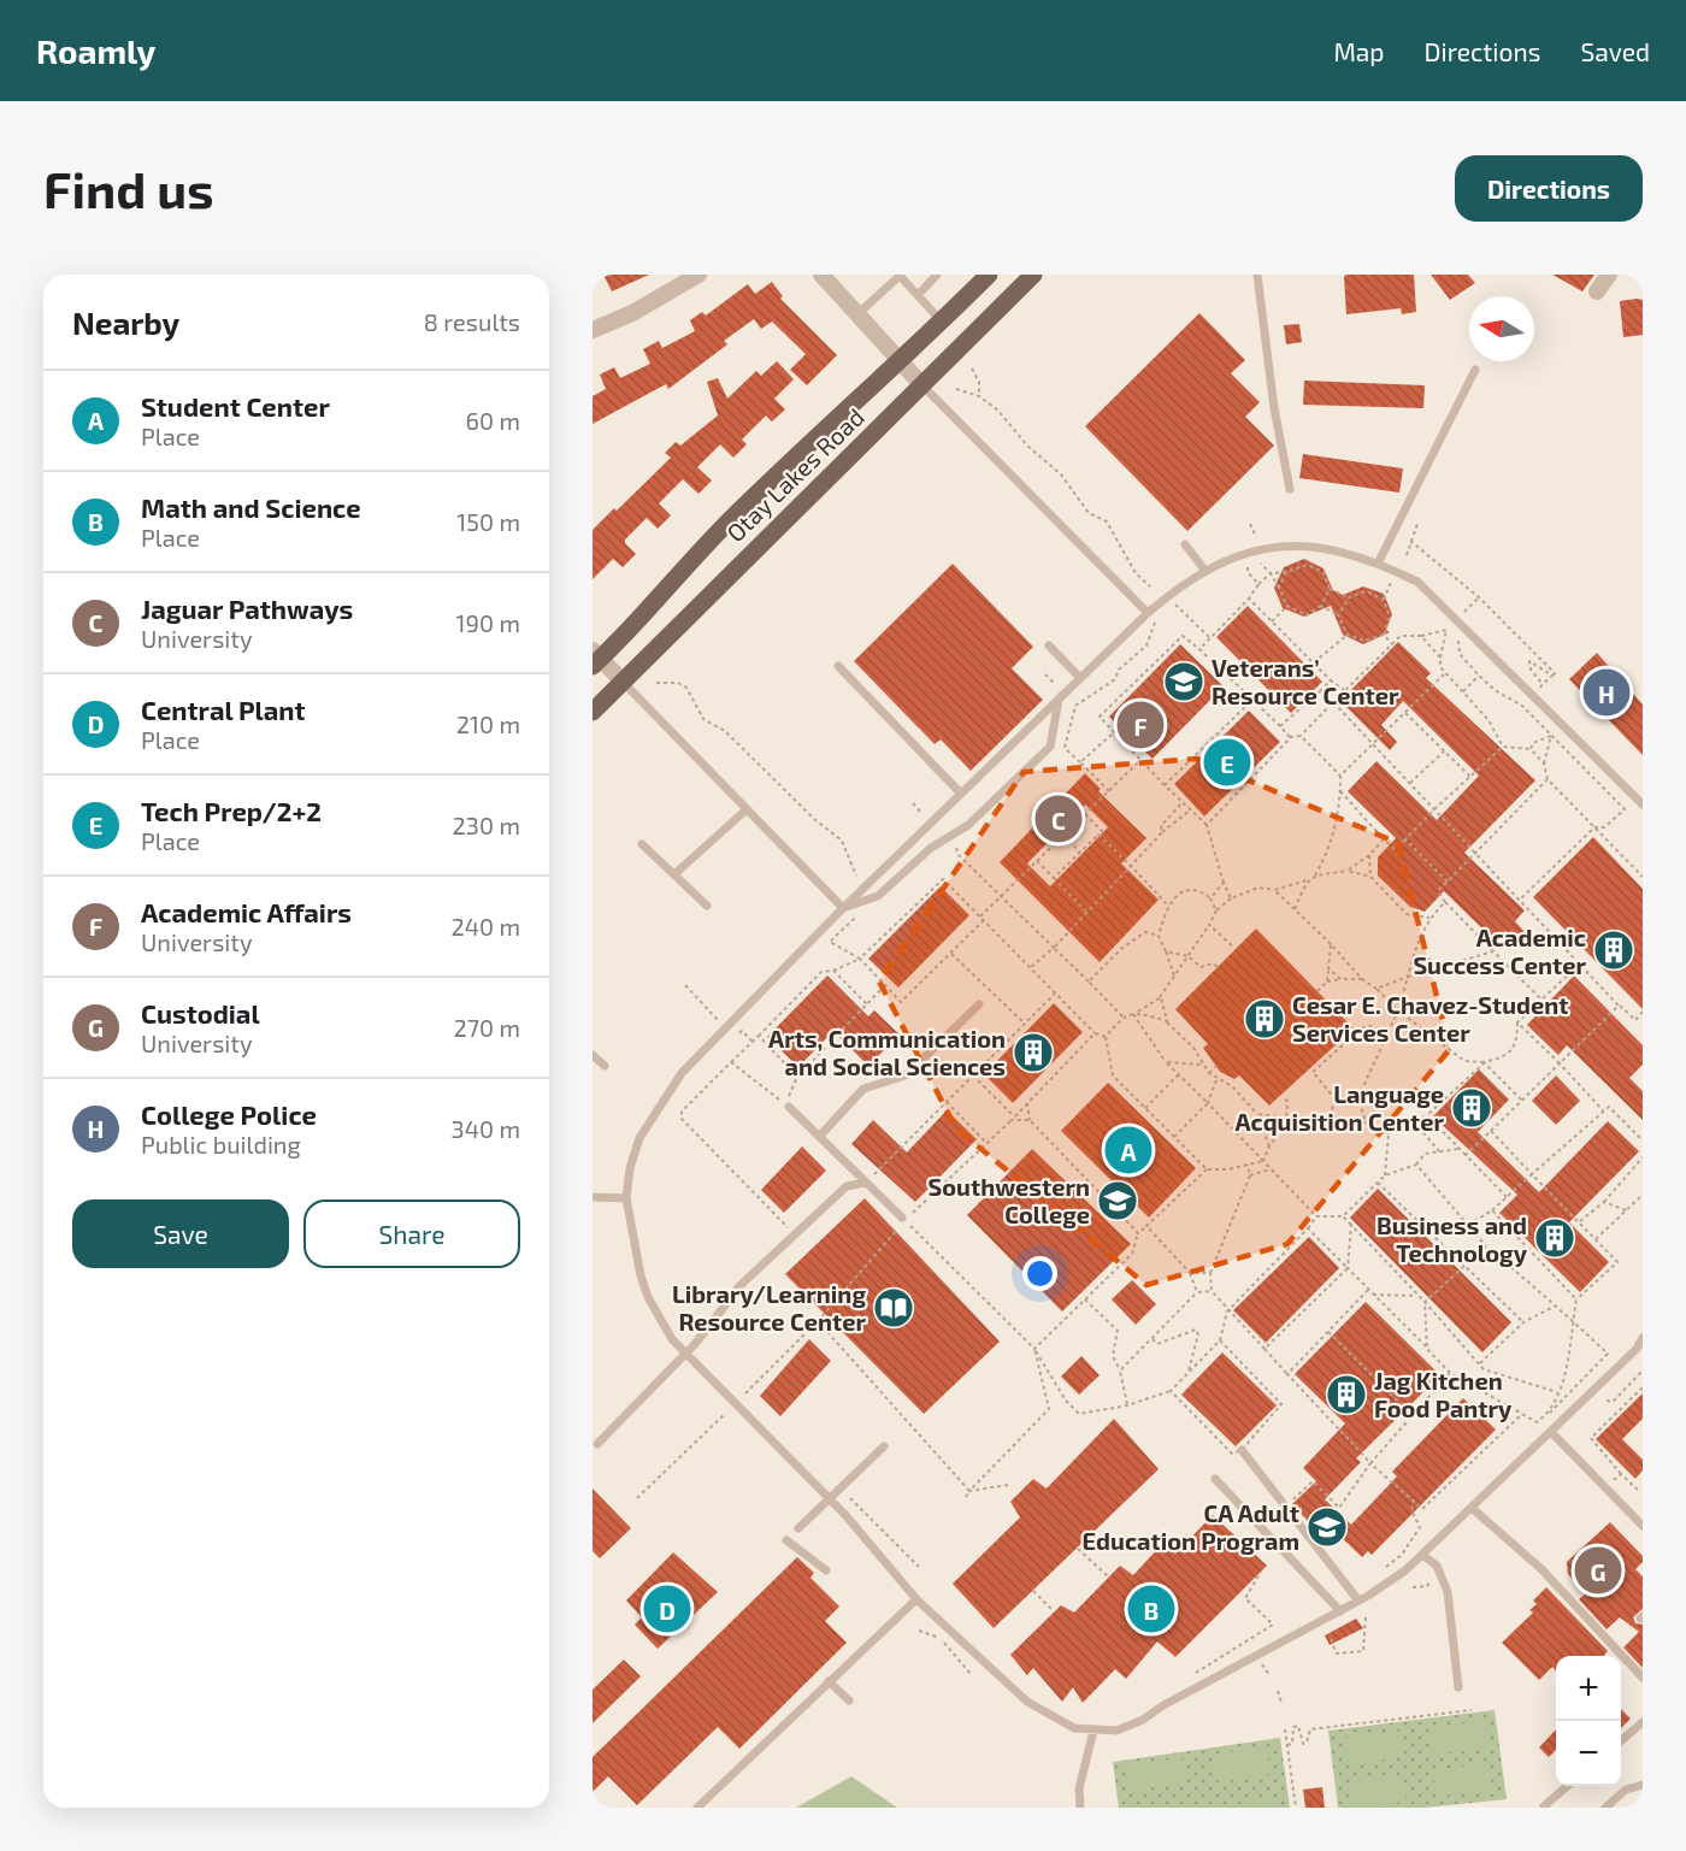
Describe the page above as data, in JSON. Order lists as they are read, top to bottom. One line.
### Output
{"streets":{"main road":["Otay Lakes Road"]},"places":{"school or university":["Veterans’ Resource Center","Southwestern College","CA Adult Education Program"],"building":["Academic Success Center","Cesar E. Chavez-Student Services Center","Arts, Communication and Social Sciences","Language Acquisition Center","Business and Technology","Jag Kitchen Food Pantry"],"library":["Library/Learning Resource Center"]},"north":"left","page":{"header":"Roamly","nav":["Map","Directions","Saved"],"buttons":["Directions",["Save","Share"]],"title":"Find us","heading":["Nearby","8 results"],"list":[{"mark":"A","name":"Student Center","note":"Place","value":"60 m"},{"mark":"B","name":"Math and Science","note":"Place","value":"150 m"},{"mark":"C","name":"Jaguar Pathways","note":"University","value":"190 m"},{"mark":"D","name":"Central Plant","note":"Place","value":"210 m"},{"mark":"E","name":"Tech Prep/2+2","note":"Place","value":"230 m"},{"mark":"F","name":"Academic Affairs","note":"University","value":"240 m"},{"mark":"G","name":"Custodial","note":"University","value":"270 m"},{"mark":"H","name":"College Police","note":"Public building","value":"340 m"}],"pins":["H","F","E","C","A","G","B","D"],"map_buttons":["+","−"]}}
